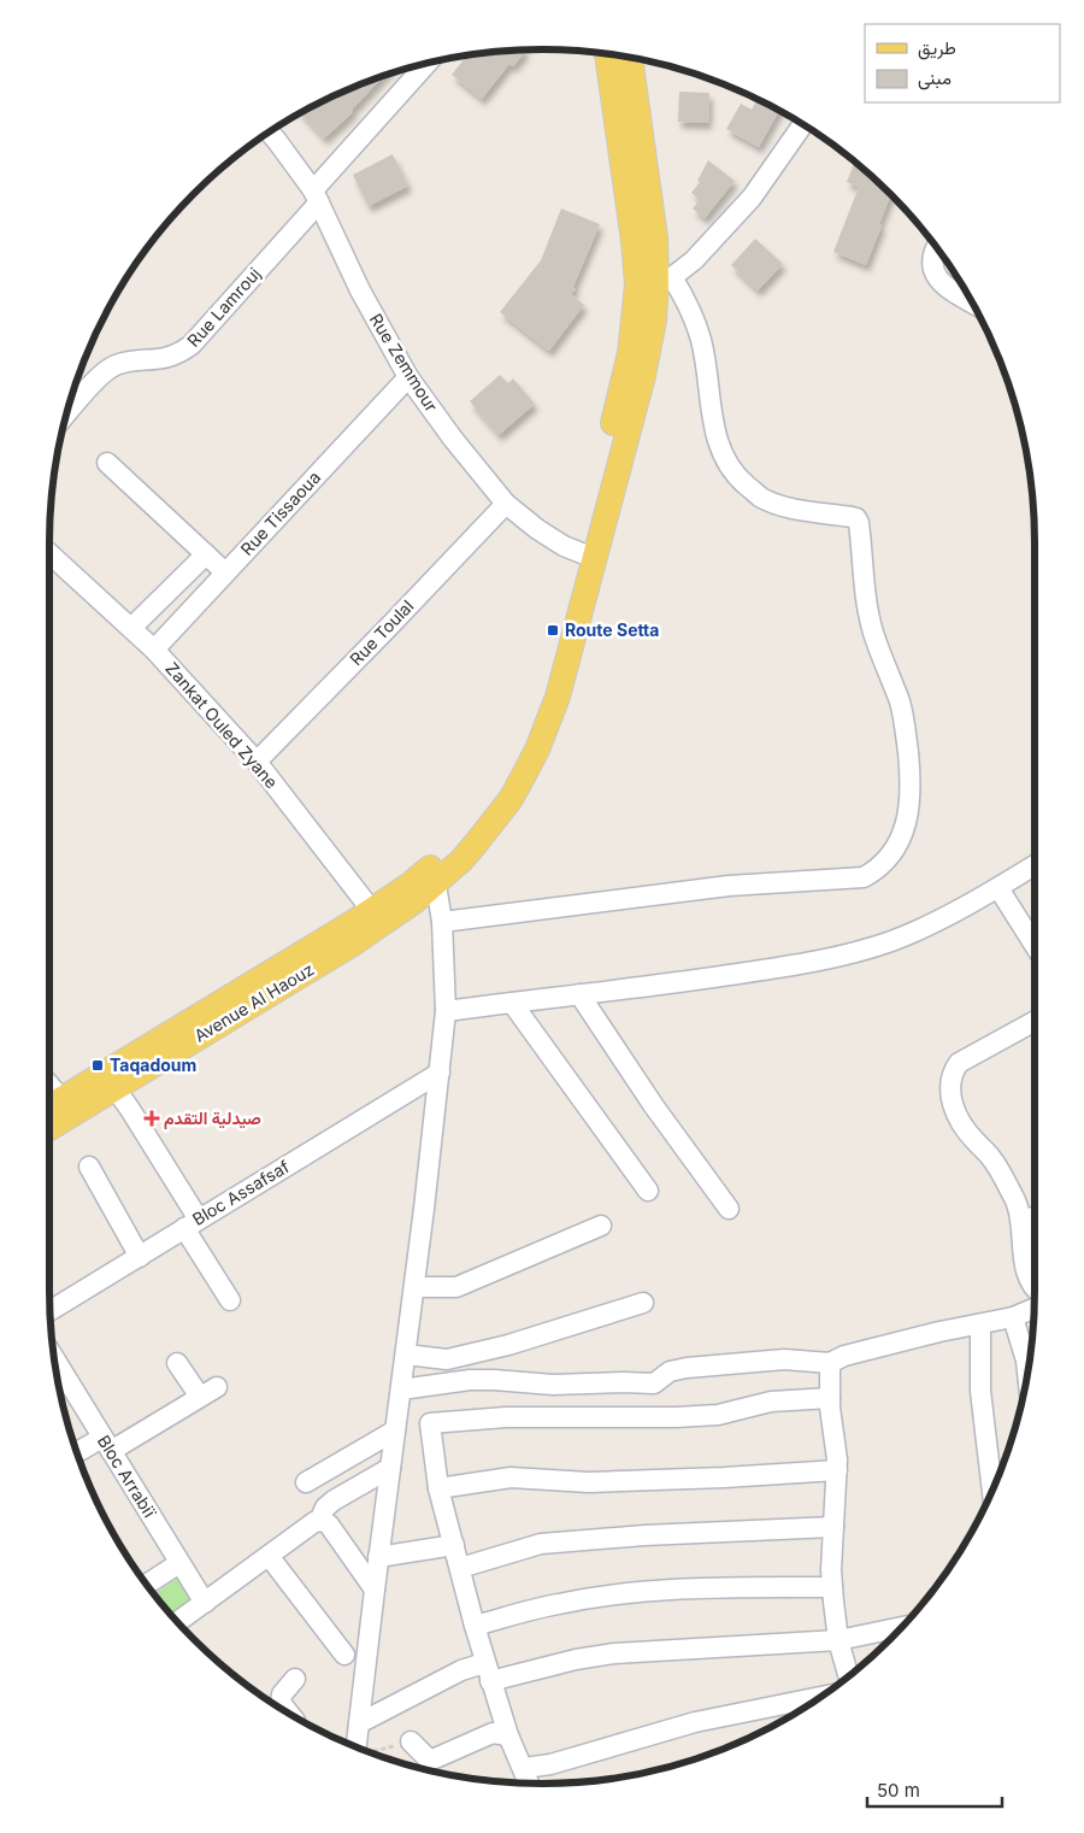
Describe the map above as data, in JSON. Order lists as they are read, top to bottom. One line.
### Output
{"streets":{"main road":["Avenue Al Haouz"],"street":["Rue Lamrouj","Rue Zemmour","Rue Tissaoua","Rue Toulal","Zankat Ouled Zyane","Bloc Assafsaf","Bloc Arrabiï"]},"crossings":[["Rue Lamrouj","Rue Zemmour"],["Rue Zemmour","Rue Tissaoua"],["Rue Zemmour","Rue Toulal"],["Rue Tissaoua","Zankat Ouled Zyane"],["Rue Toulal","Zankat Ouled Zyane"],["Zankat Ouled Zyane","Avenue Al Haouz"]],"places":{"transit":["Route Setta","Taqadoum"],"health":["صيدلية التقدم"]},"legend":["طريق","مبنى"],"scale_bar":"50 m"}
